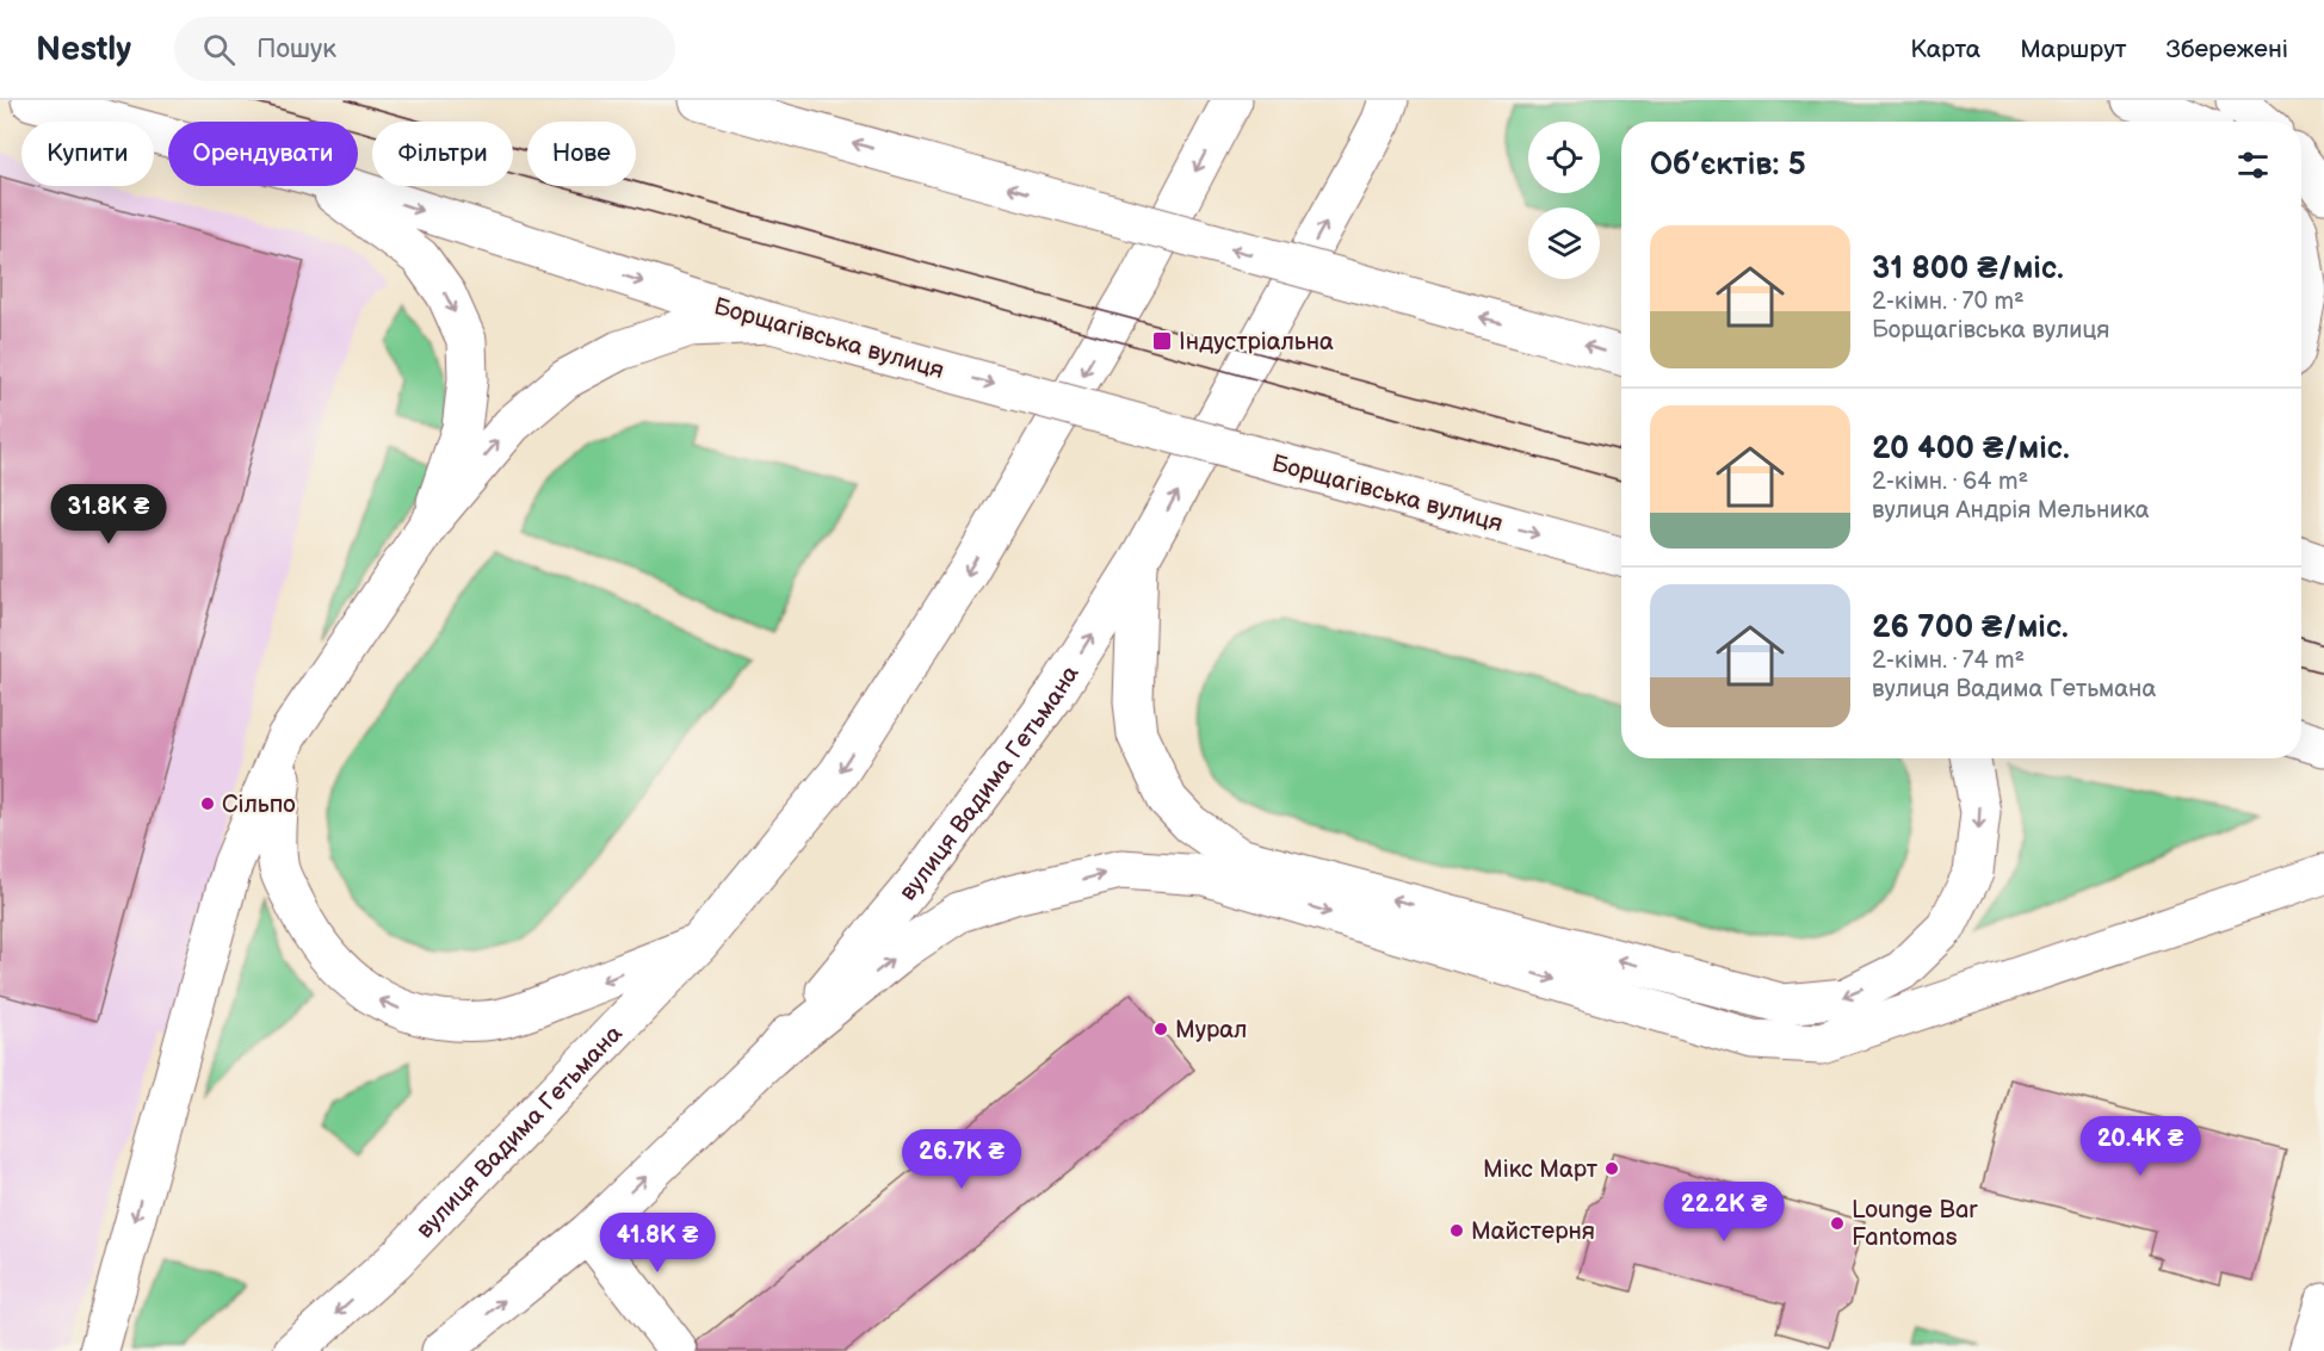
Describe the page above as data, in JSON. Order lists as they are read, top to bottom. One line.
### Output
{"streets":{"main road":["Борщагівська вулиця","вулиця Вадима Гетьмана"]},"places":{"transit":["Індустріальна"],"other":["Сільпо","Мурал","Мікс Март","Lounge Bar Fantomas","Майстерня"]},"page":{"header":"Nestly","search":"Пошук","nav":["Карта","Маршрут","Збережені"],"chip":["Купити","Орендувати","Фільтри","Нове"],"heading":"Об’єктів: 5","list":[{"name":"31 800 ₴/міс.","note":"2-кімн. · 70 m² · Борщагівська вулиця"},{"name":"20 400 ₴/міс.","note":"2-кімн. · 64 m² · вулиця Андрія Мельника"},{"name":"26 700 ₴/міс.","note":"2-кімн. · 74 m² · вулиця Вадима Гетьмана"}],"price":["31.8K ₴","20.4K ₴","26.7K ₴","22.2K ₴","41.8K ₴"]}}
